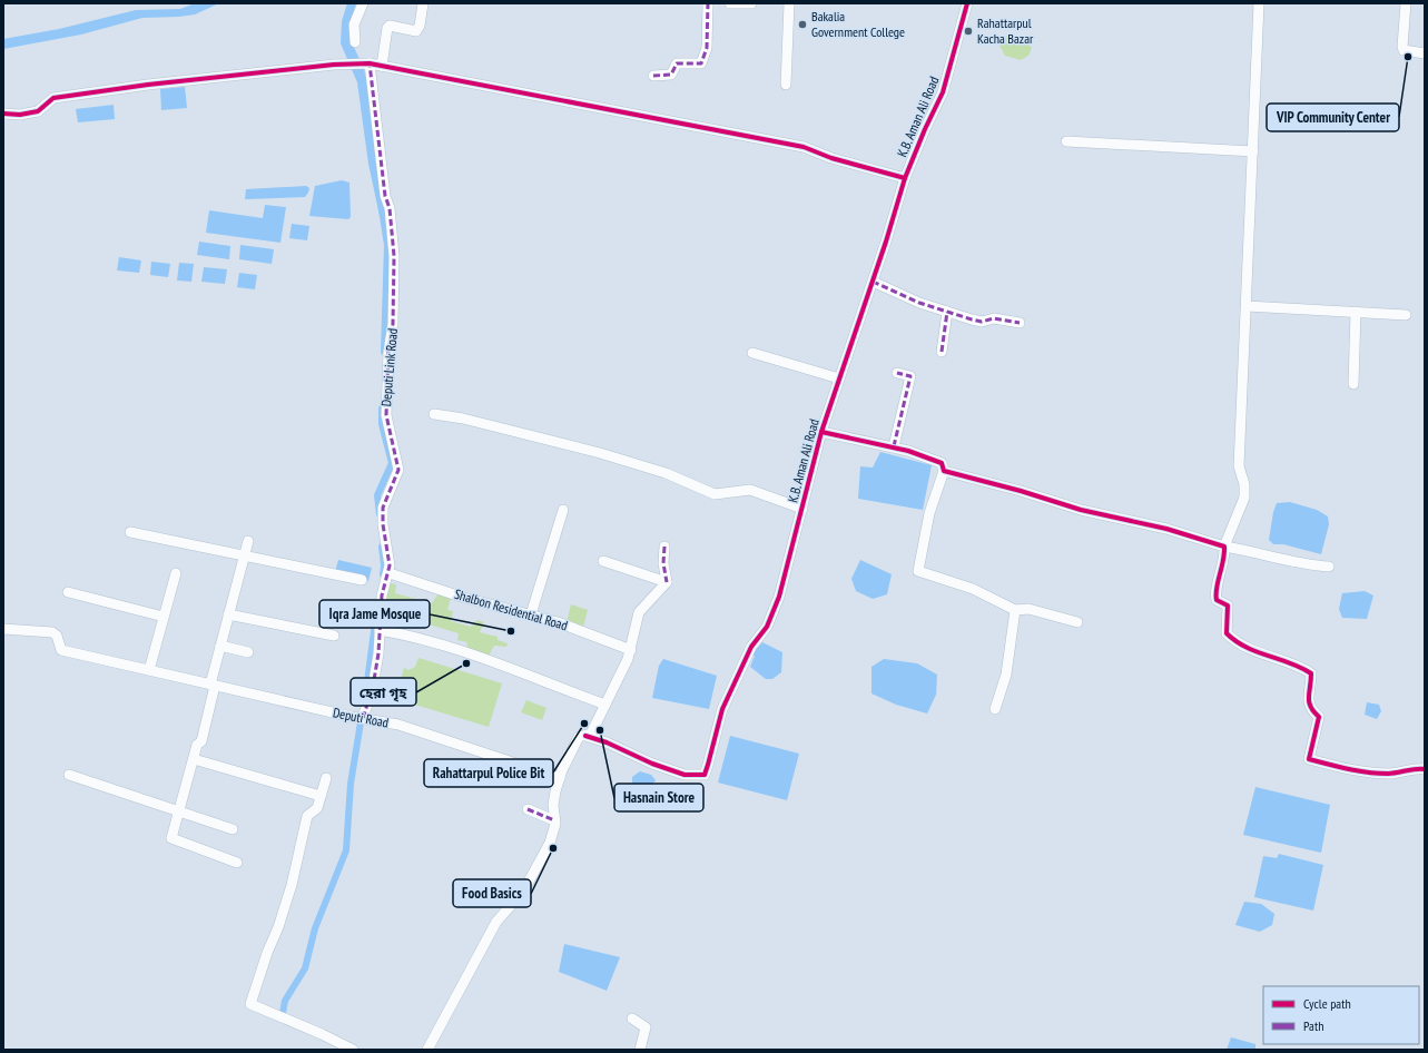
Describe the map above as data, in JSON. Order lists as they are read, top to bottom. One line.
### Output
{"streets":{"street":["K.B. Aman Ali Road","Deputi Link Road","Shalbon Residential Road","Deputi Road"]},"crossings":[["Deputi Link Road","Deputi Road"]],"places":["Bakalia Government College","Rahattarpul Kacha Bazar","VIP Community Center","Iqra Jame Mosque","হেরা গৃহ","Rahattarpul Police Bit","Hasnain Store","Food Basics"],"legend":["Cycle path","Path"]}
